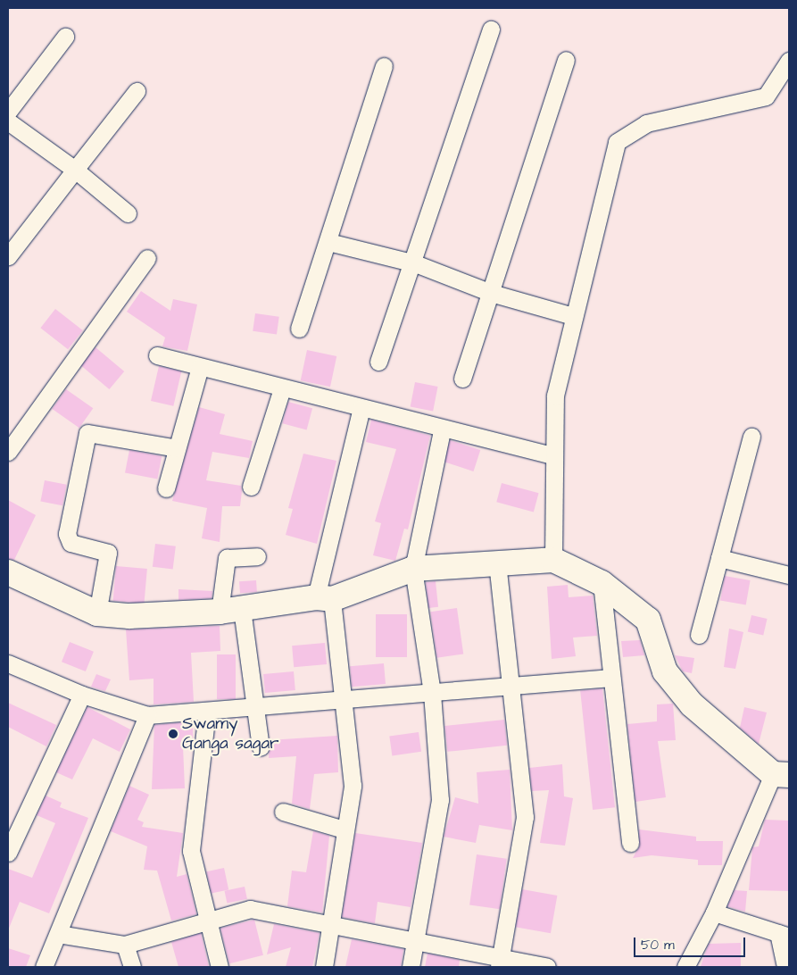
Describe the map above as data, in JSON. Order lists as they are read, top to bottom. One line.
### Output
{"places":["Swamy Ganga sagar"],"scale_bar":"50 m"}
